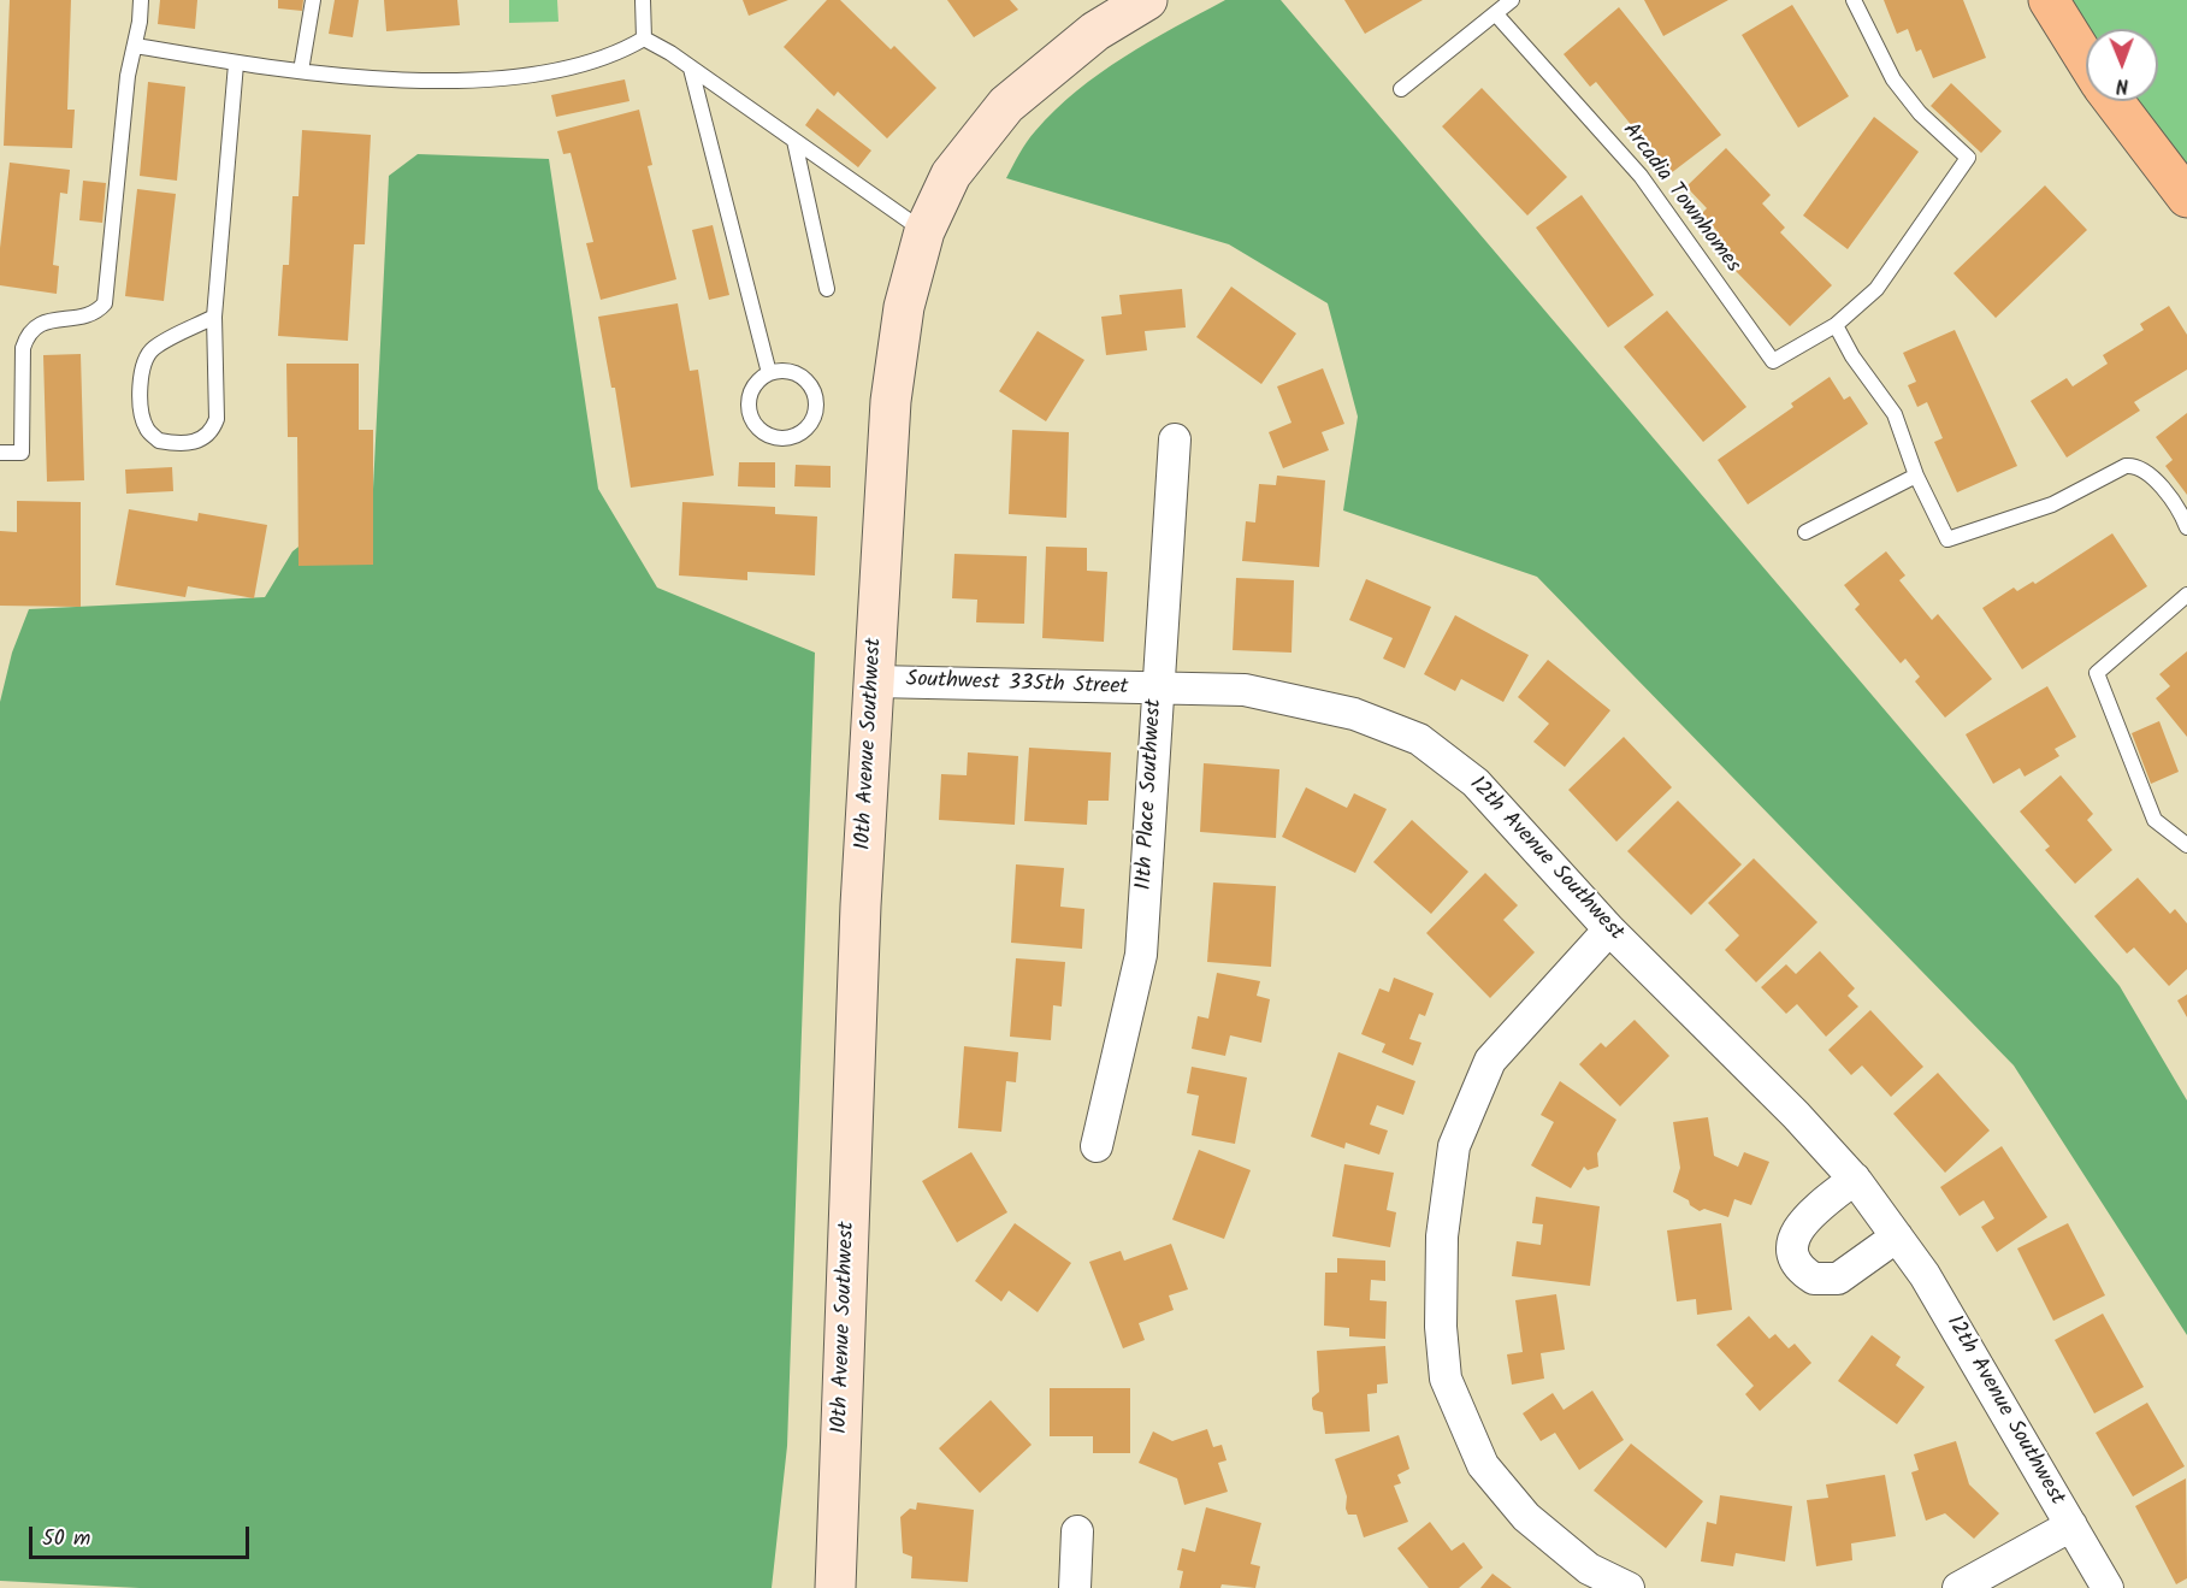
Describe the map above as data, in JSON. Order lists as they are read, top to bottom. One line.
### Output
{"streets":{"street":["Southwest 335th Street","10th Avenue Southwest","11th Place Southwest","12th Avenue Southwest"],"lane":["Arcadia Townhomes"]},"crossings":[["Southwest 335th Street","10th Avenue Southwest"],["Southwest 335th Street","11th Place Southwest"],["Southwest 335th Street","12th Avenue Southwest"],["11th Place Southwest","12th Avenue Southwest"]],"scale_bar":"50 m","north":"bottom"}
